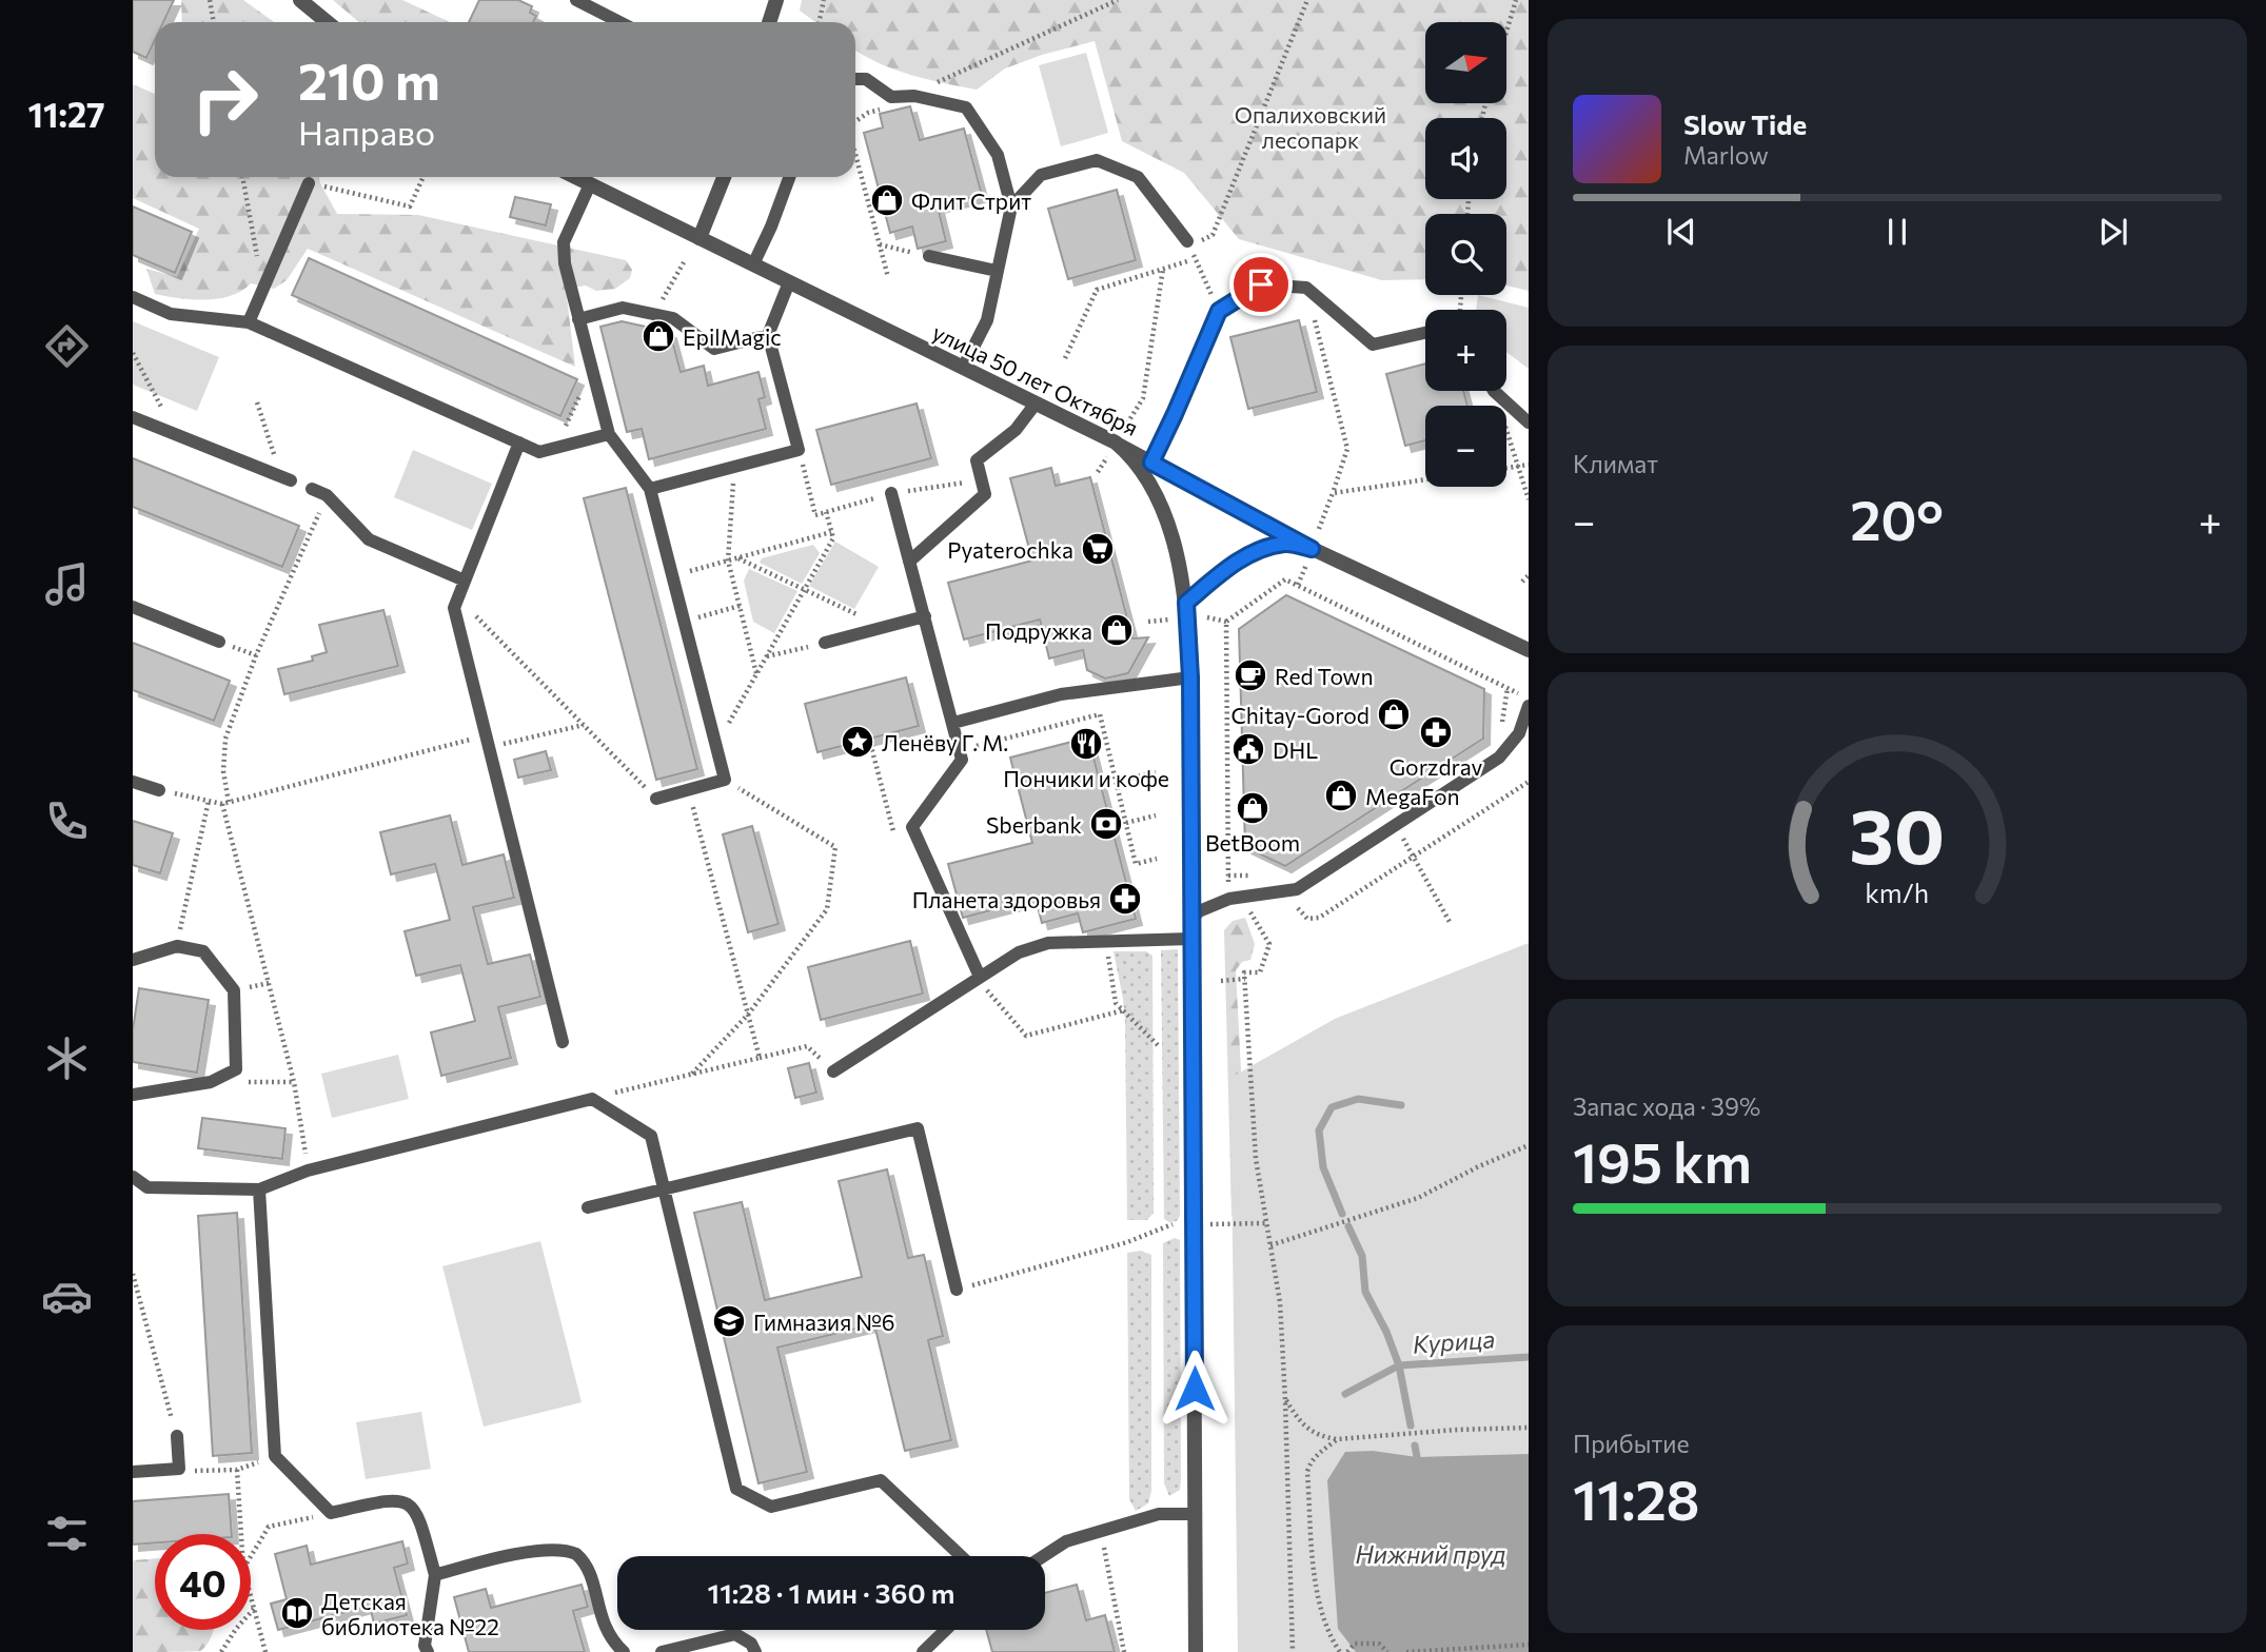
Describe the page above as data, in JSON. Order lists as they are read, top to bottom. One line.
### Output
{"streets":{"street":["улица 50 лет Октября"]},"water":["Курица","Нижний пруд"],"parks":["Опалиховский лесопарк"],"places":{"shop":["Флит Стрит","EpilMagic","Подружка","Chitay-Gorod","MegaFon","BetBoom"],"supermarket":["Pyaterochka"],"cafe":["Red Town"],"pharmacy":["Gorzdrav","Планета здоровья"],"place":["Ленёву Г. М."],"restaurant":["Пончики и кофе"],"public building":["DHL"],"bank":["Sberbank"],"school or university":["Гимназия №6"],"library":["Детская библиотека №22"]},"north":"right","page":{"tabs":"11:27","map_buttons":["+","−"],"turn":["210 m","Направо"],"song":["Slow Tide","Marlow"],"tile":["Климат",["Запас хода · 39%","195 km"],["Прибытие","11:28"]],"heat":["−","20°","+"],"limit":"40","trip":"11:28 · 1 мин · 360 m","gauge":["30","km/h"]}}
